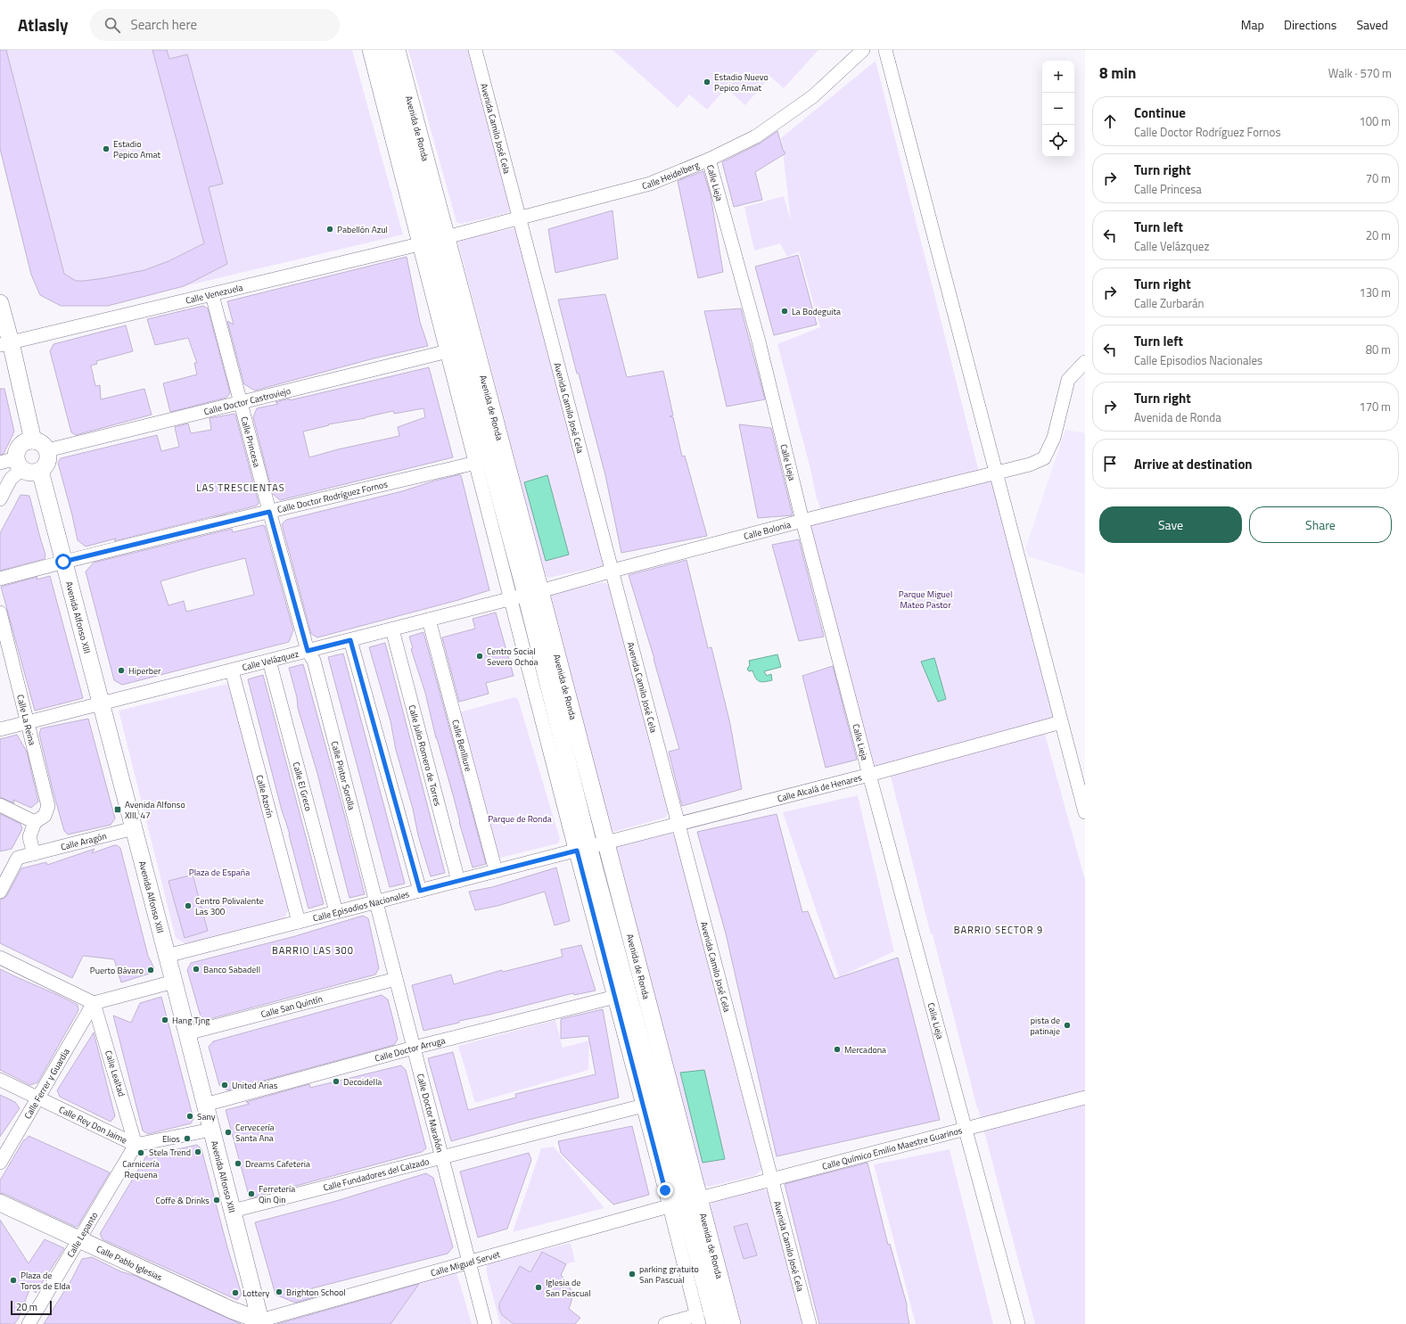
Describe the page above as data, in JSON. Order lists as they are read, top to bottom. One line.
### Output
{"streets":{"street":["Avenida de Ronda","Avenida Camilo José Cela","Calle Heidelberg","Calle Lieja","Calle Venezuela","Calle Doctor Castroviejo","Calle Princesa","Calle Doctor Rodríguez Fornos","Calle Bolonia","Avenida Alfonso XIII","Calle Velázquez","Calle La Reina","Calle Benlliure","Calle Julio Romero de Torres","Calle Pintor Sorolla","Calle El Greco","Calle Alcalá de Henares","Calle Azorín","Calle Aragón","Calle Episodios Nacionales","Calle San Quintín","Calle Doctor Arruga","Calle Lealtad","Calle Ferrer y Guardia","Calle Doctor Marañón","Calle Rey Don Jaime","Calle Químico Emilio Maestre Guarinos","Calle Fundadores del Calzado","Calle Lepanto","Calle Pablo Iglesias","Calle Miguel Servet"]},"crossings":[["Avenida de Ronda","Calle Heidelberg"],["Avenida de Ronda","Calle Venezuela"],["Avenida de Ronda","Calle Doctor Castroviejo"],["Avenida de Ronda","Calle Doctor Rodríguez Fornos"],["Avenida de Ronda","Calle Bolonia"],["Avenida de Ronda","Calle Velázquez"],["Avenida de Ronda","Calle Alcalá de Henares"],["Avenida de Ronda","Calle Episodios Nacionales"],["Avenida de Ronda","Calle Doctor Arruga"],["Avenida de Ronda","Calle Químico Emilio Maestre Guarinos"],["Avenida de Ronda","Calle Fundadores del Calzado"],["Avenida de Ronda","Calle Miguel Servet"],["Avenida Camilo José Cela","Calle Heidelberg"],["Avenida Camilo José Cela","Calle Bolonia"],["Avenida Camilo José Cela","Calle Alcalá de Henares"],["Avenida Camilo José Cela","Calle Químico Emilio Maestre Guarinos"],["Calle Heidelberg","Calle Lieja"],["Calle Heidelberg","Calle Venezuela"],["Calle Lieja","Calle Bolonia"],["Calle Lieja","Calle Alcalá de Henares"],["Calle Lieja","Calle Químico Emilio Maestre Guarinos"],["Calle Venezuela","Calle Princesa"],["Calle Doctor Castroviejo","Calle Princesa"],["Calle Doctor Castroviejo","Avenida Alfonso XIII"],["Calle Princesa","Calle Doctor Rodríguez Fornos"],["Calle Princesa","Calle Velázquez"],["Calle Princesa","Calle Pintor Sorolla"],["Calle Doctor Rodríguez Fornos","Avenida Alfonso XIII"],["Calle Bolonia","Calle Velázquez"],["Avenida Alfonso XIII","Calle Velázquez"],["Avenida Alfonso XIII","Calle Aragón"],["Avenida Alfonso XIII","Calle Episodios Nacionales"],["Avenida Alfonso XIII","Calle San Quintín"],["Avenida Alfonso XIII","Calle Doctor Arruga"],["Avenida Alfonso XIII","Calle Rey Don Jaime"],["Avenida Alfonso XIII","Calle Fundadores del Calzado"],["Avenida Alfonso XIII","Calle Pablo Iglesias"],["Avenida Alfonso XIII","Calle Miguel Servet"],["Calle Velázquez","Calle La Reina"],["Calle Velázquez","Calle Benlliure"],["Calle Velázquez","Calle Julio Romero de Torres"],["Calle Velázquez","Calle Pintor Sorolla"],["Calle Velázquez","Calle El Greco"],["Calle Velázquez","Calle Azorín"],["Calle Benlliure","Calle Episodios Nacionales"],["Calle Julio Romero de Torres","Calle Episodios Nacionales"],["Calle Pintor Sorolla","Calle Episodios Nacionales"],["Calle Pintor Sorolla","Calle Doctor Marañón"],["Calle El Greco","Calle Episodios Nacionales"],["Calle Alcalá de Henares","Calle Episodios Nacionales"],["Calle Azorín","Calle Episodios Nacionales"],["Calle Episodios Nacionales","Calle Doctor Marañón"],["Calle San Quintín","Calle Doctor Marañón"],["Calle Doctor Arruga","Calle Doctor Marañón"],["Calle Lealtad","Calle Ferrer y Guardia"],["Calle Lealtad","Calle Rey Don Jaime"],["Calle Lealtad","Calle Lepanto"],["Calle Ferrer y Guardia","Calle Rey Don Jaime"],["Calle Doctor Marañón","Calle Fundadores del Calzado"],["Calle Doctor Marañón","Calle Miguel Servet"],["Calle Rey Don Jaime","Calle Lepanto"],["Calle Químico Emilio Maestre Guarinos","Calle Miguel Servet"],["Calle Lepanto","Calle Pablo Iglesias"],["Calle Pablo Iglesias","Calle Miguel Servet"]],"districts":["LAS TRESCIENTAS","BARRIO SECTOR 9","BARRIO LAS 300"],"parks":["Parque Miguel Mateo Pastor","Parque de Ronda","Plaza de España"],"places":{"other":["Estadio Nuevo Pepico Amat","Estadio Pepico Amat","Pabellón Azul","La Bodeguita","Centro Social Severo Ochoa","Hiperber","Centro Polivalente Las 300","Banco Sabadell","Puerto Bávaro","Hang Tjng","pista de patinaje","Mercadona","Decoidella","United Arias","Sany","Cervecería Santa Ana","Elios","Stela Trend","Carnicería Requena","Dreams Cafeteria","Ferretería Qin Qin","Coffe & Drinks","parking gratuito San Pascual","Plaza de Toros de Elda","Iglesia de San Pascual","Brighton School","Lottery"],"transit":["Avenida Alfonso XIII, 47"]},"scale_bar":"20 m","page":{"header":"Atlasly","search":"Search here","nav":["Map","Directions","Saved"],"heading":["8 min","Walk · 570 m"],"map_buttons":["+","−"],"list":[["Continue","Calle Doctor Rodríguez Fornos","100 m"],["Turn right","Calle Princesa","70 m"],["Turn left","Calle Velázquez","20 m"],["Turn right","Calle Zurbarán","130 m"],["Turn left","Calle Episodios Nacionales","80 m"],["Turn right","Avenida de Ronda","170 m"],"Arrive at destination"],"buttons":["Save","Share"],"scale":"20 m"}}
